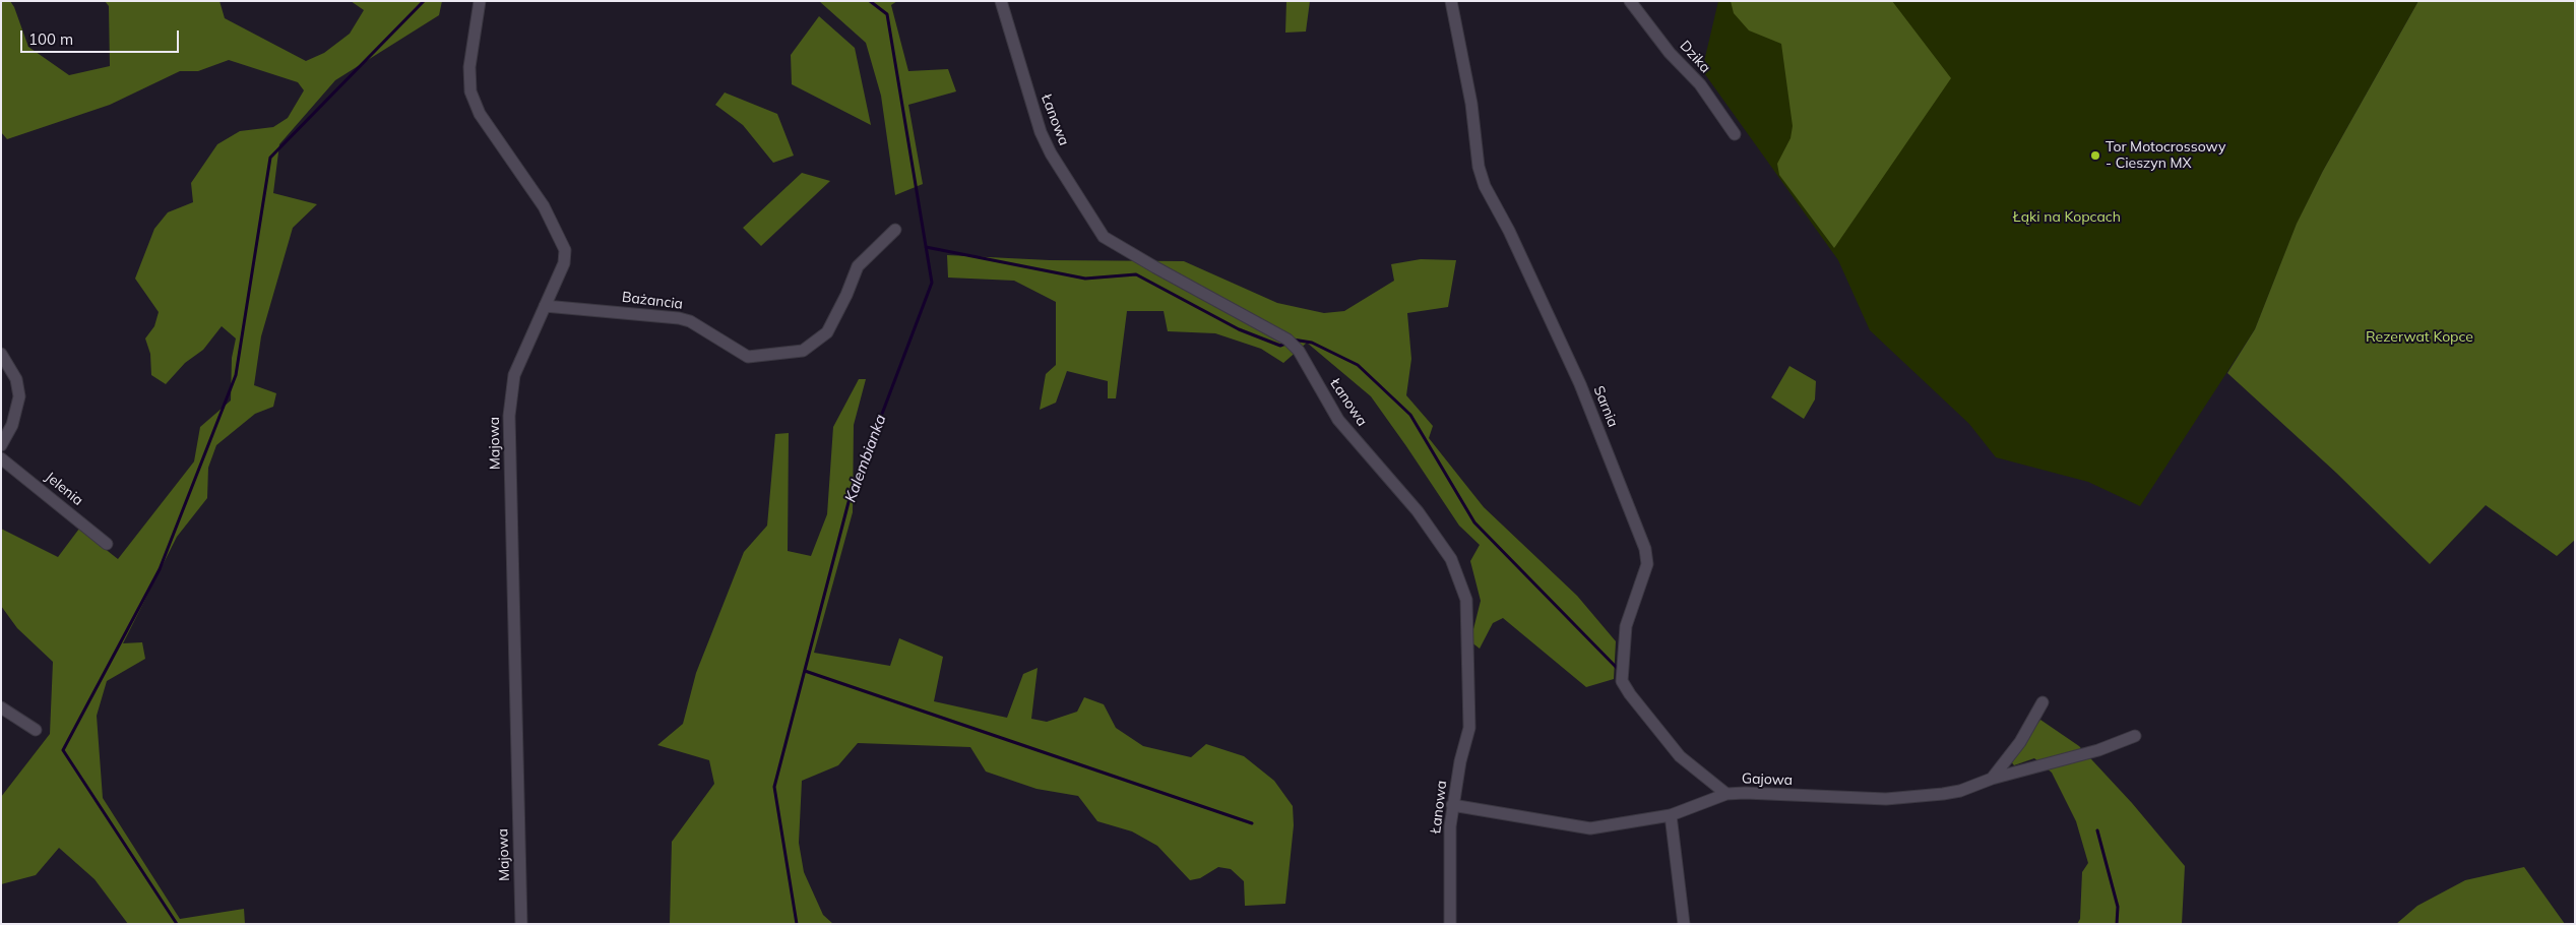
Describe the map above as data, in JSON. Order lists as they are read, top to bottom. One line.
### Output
{"streets":{"street":["Dzika","Łanowa","Bażancia","Sarnia","Majowa","Jelenia","Gajowa"]},"crossings":[["Łanowa","Gajowa"],["Bażancia","Majowa"],["Sarnia","Gajowa"]],"water":["Kalembianka"],"parks":["Łąki na Kopcach","Rezerwat Kopce"],"places":["Tor Motocrossowy - Cieszyn MX"],"scale_bar":"100 m"}
